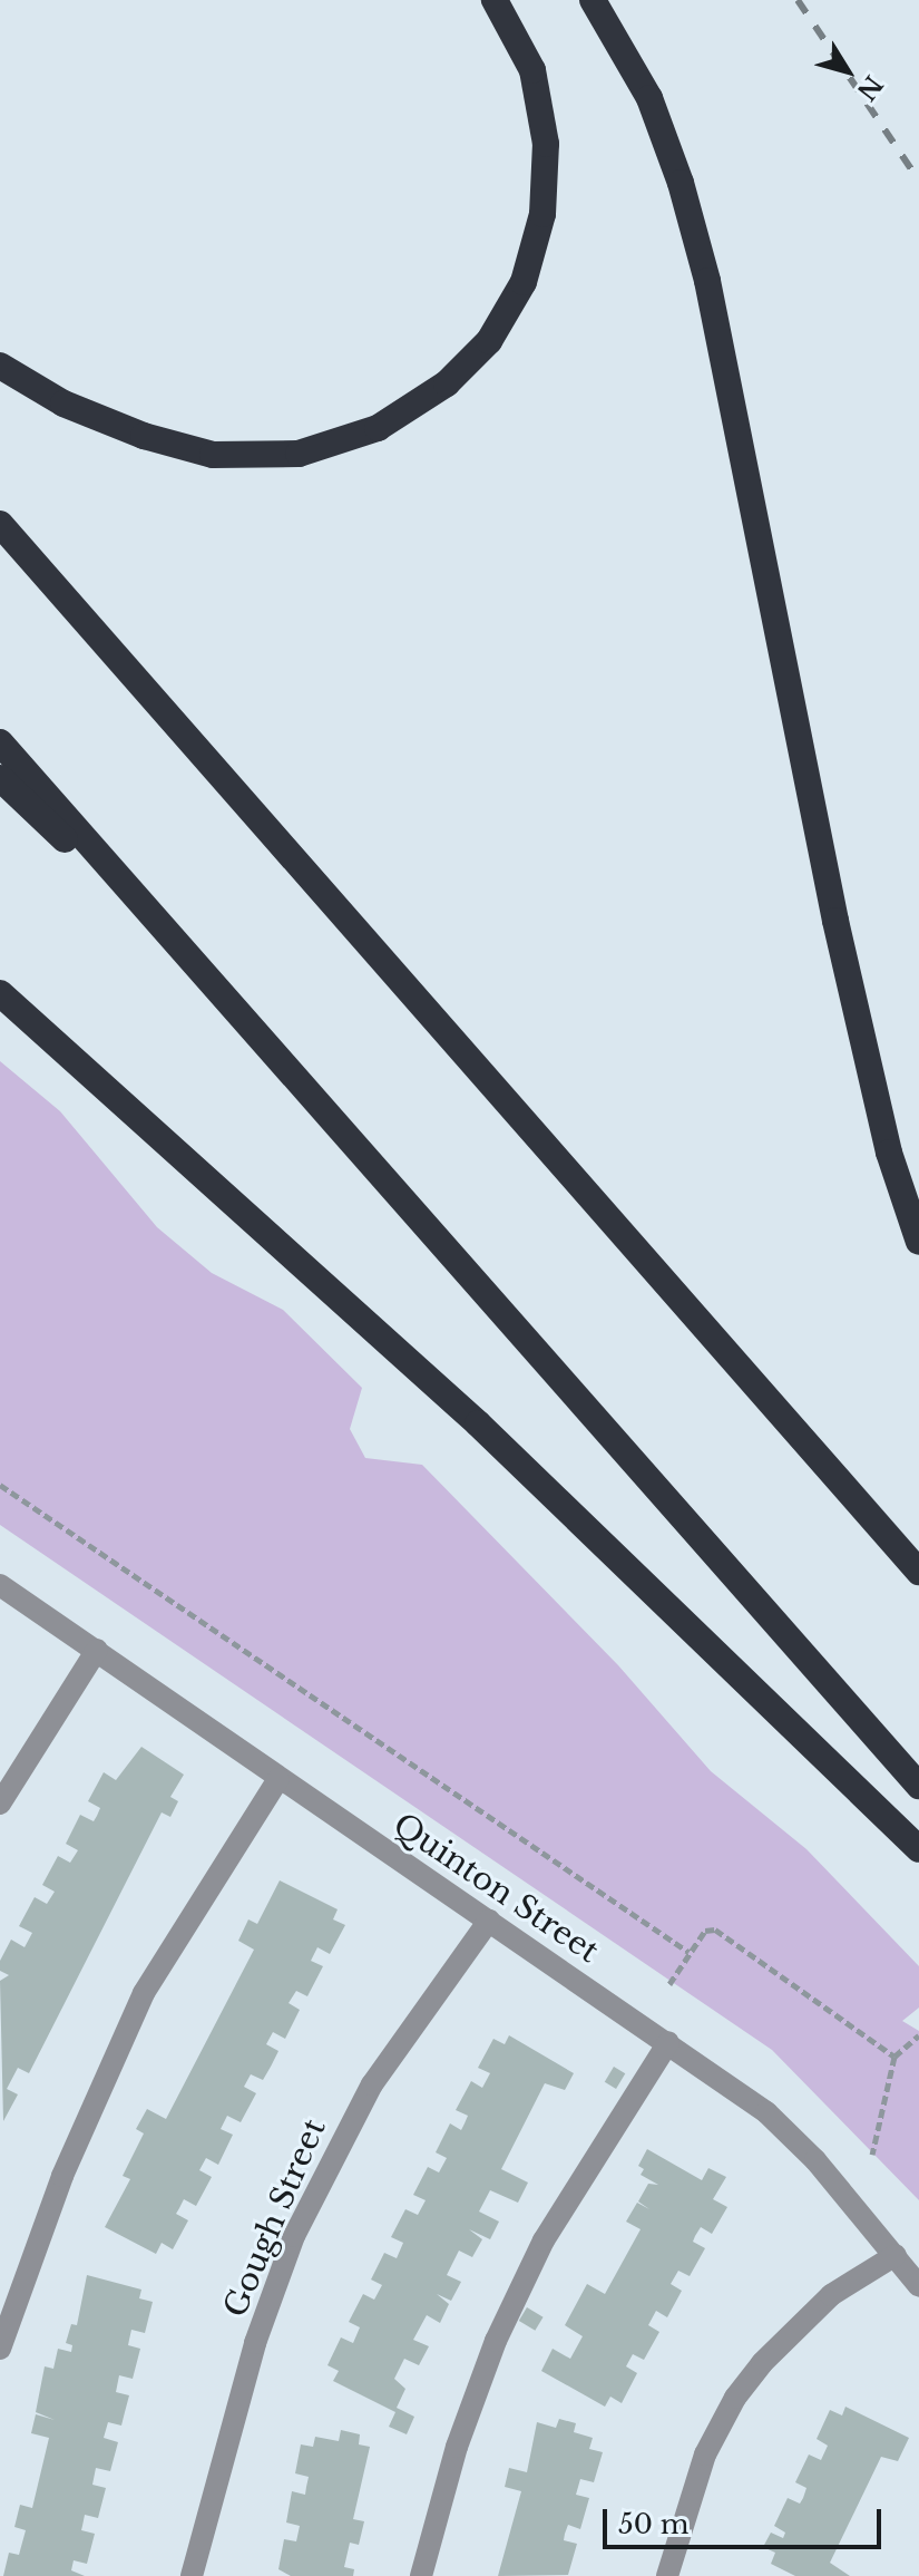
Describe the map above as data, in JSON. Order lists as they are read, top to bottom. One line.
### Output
{"streets":{"street":["Quinton Street","Gough Street"]},"crossings":[["Quinton Street","Gough Street"]],"scale_bar":"50 m","north":"bottom right"}
